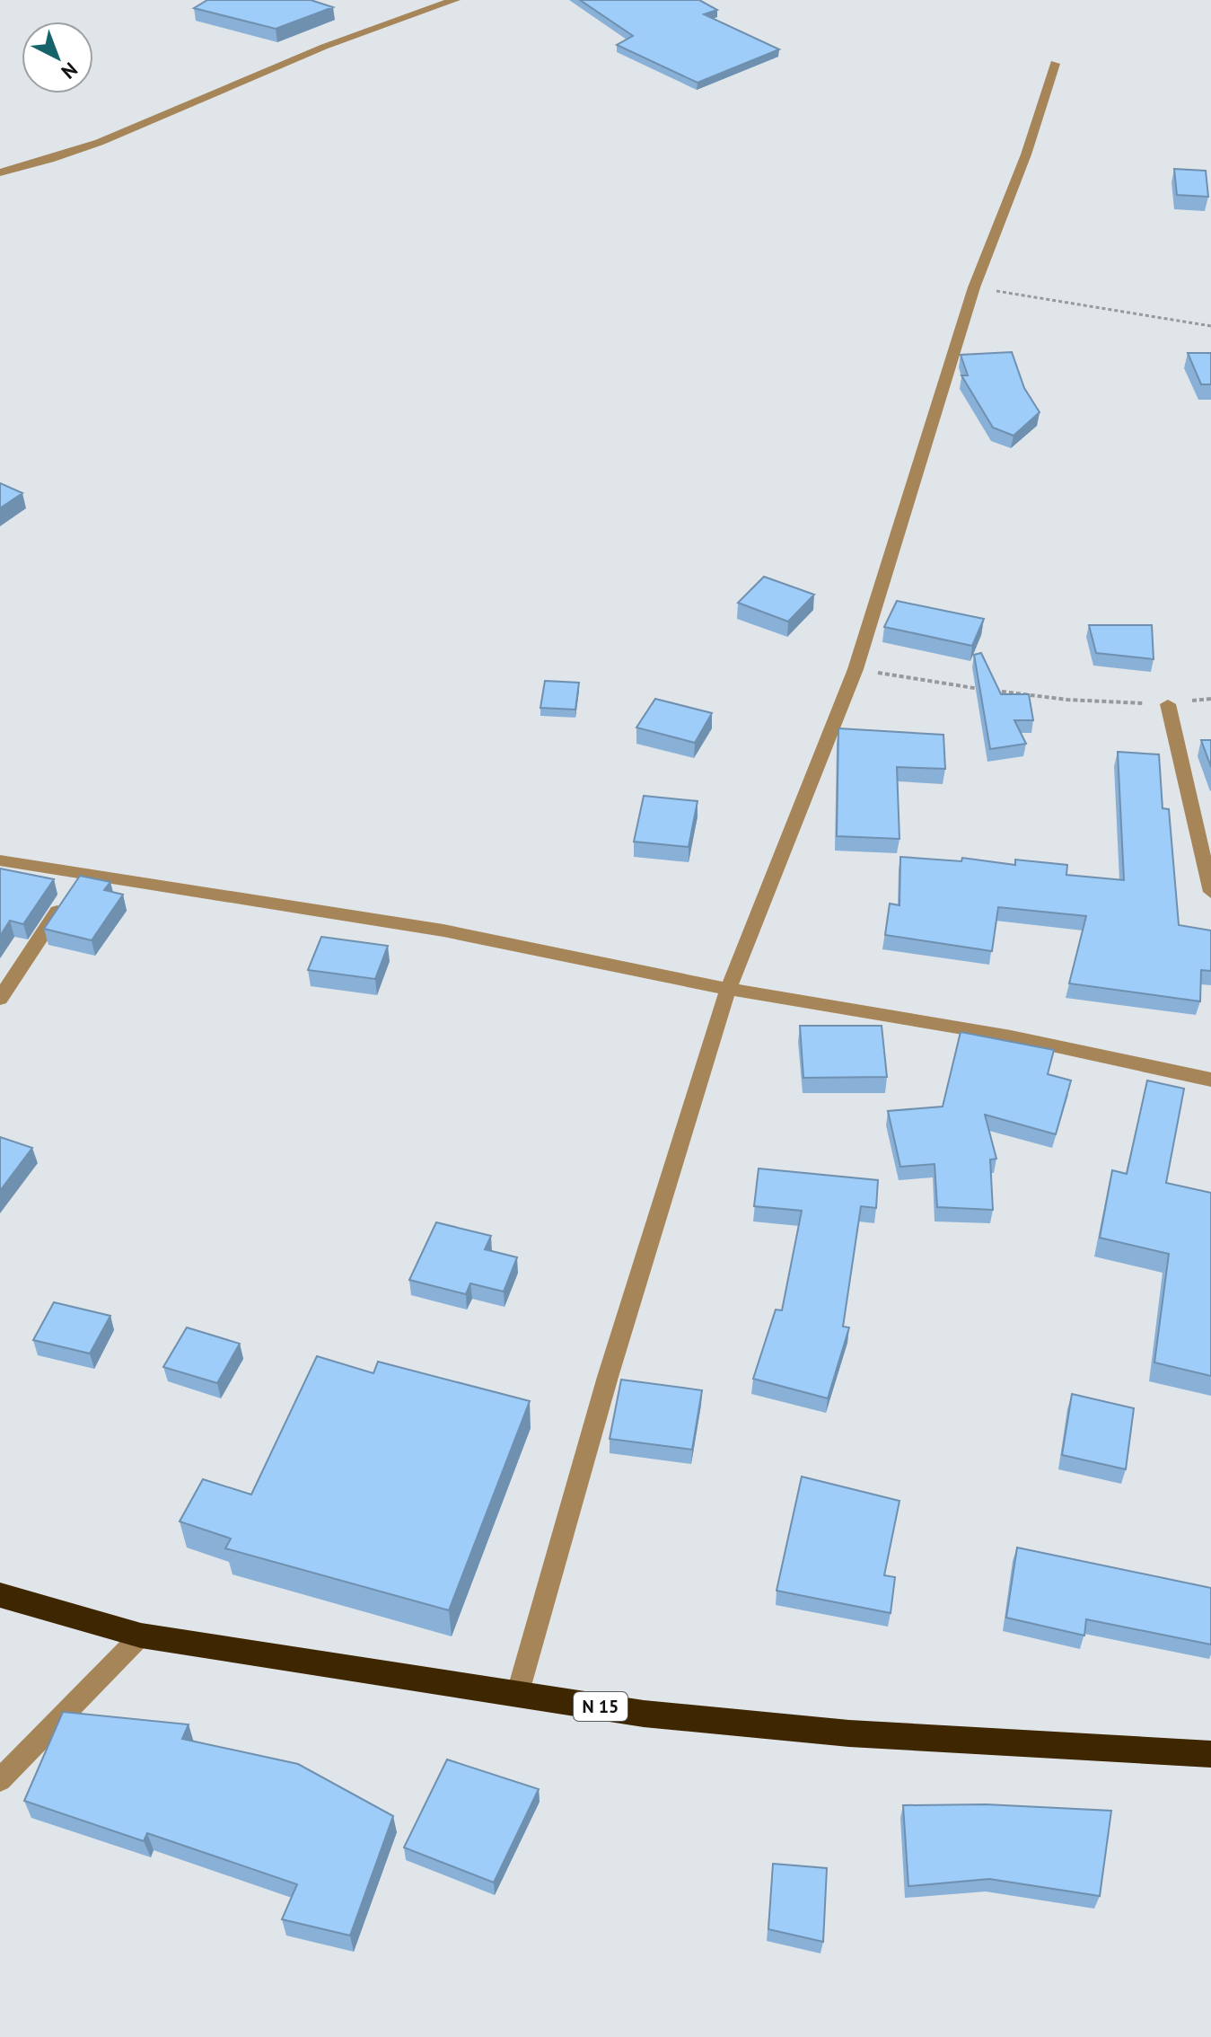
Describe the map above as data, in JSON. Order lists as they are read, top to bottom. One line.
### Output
{"streets":{"highway":["N 15"]},"north":"bottom right"}
